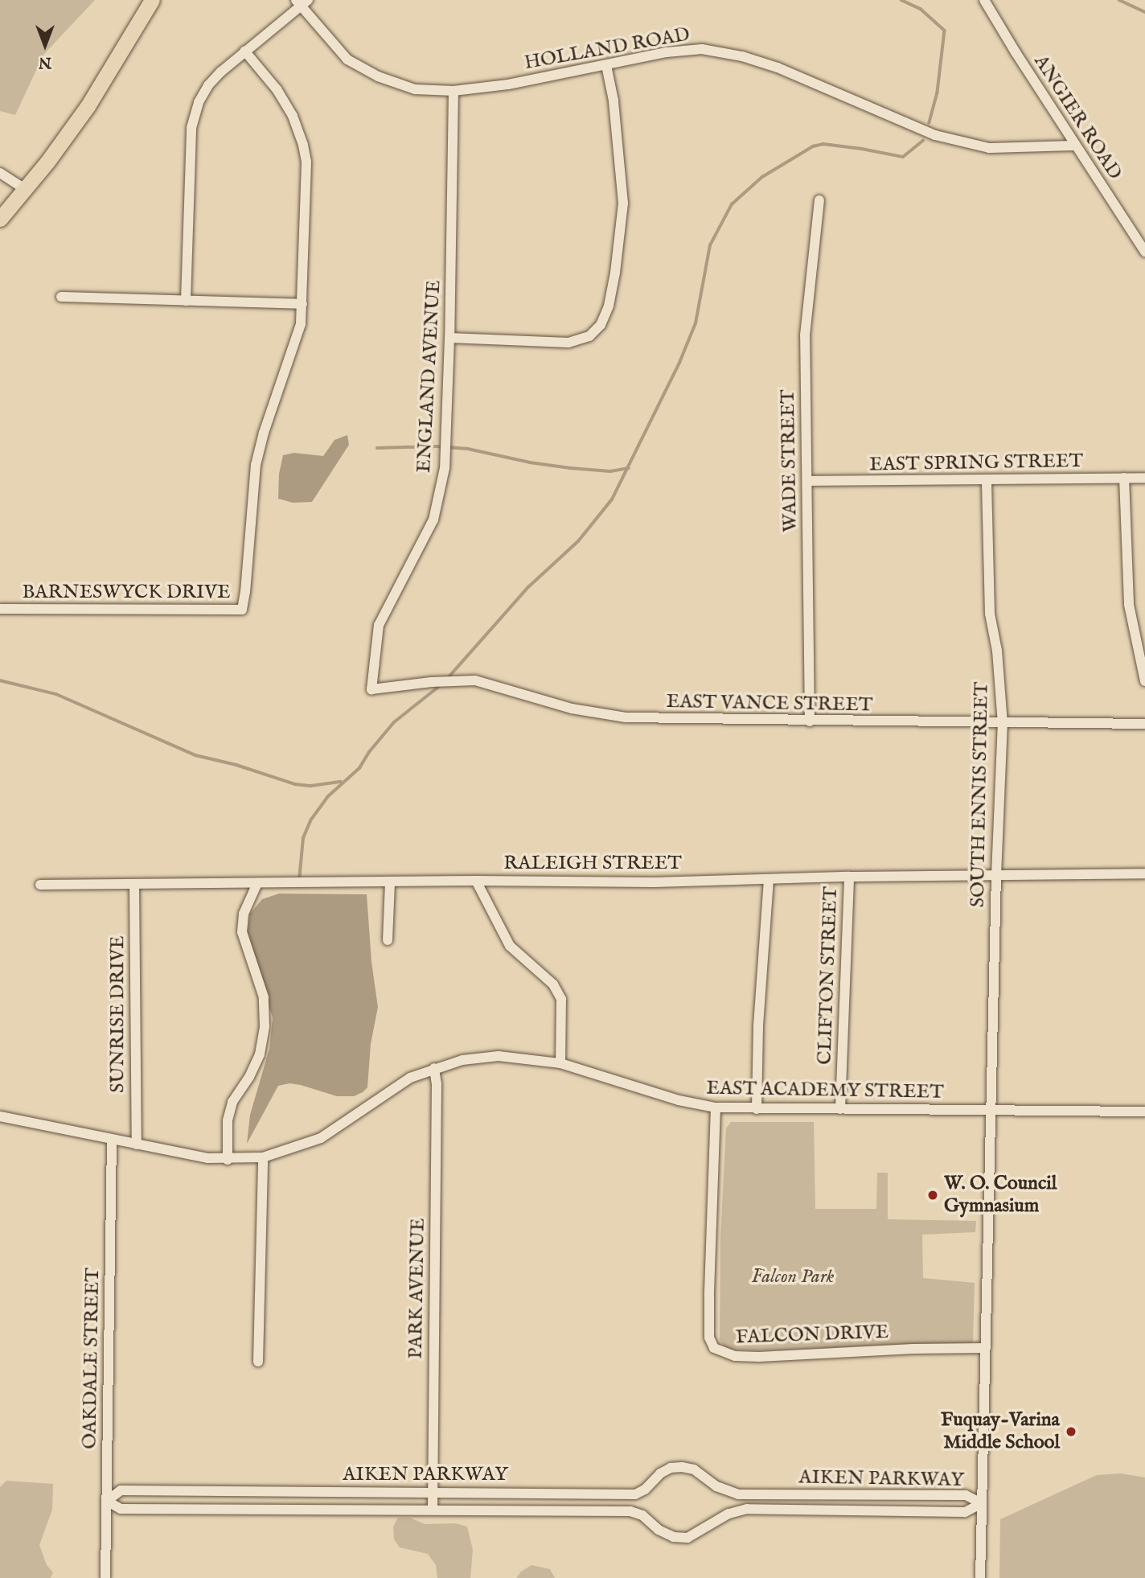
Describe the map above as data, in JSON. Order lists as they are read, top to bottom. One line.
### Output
{"streets":{"street":["HOLLAND ROAD","ANGIER ROAD","ENGLAND AVENUE","WADE STREET","EAST SPRING STREET","BARNESWYCK DRIVE","EAST VANCE STREET","SOUTH ENNIS STREET","RALEIGH STREET","CLIFTON STREET","SUNRISE DRIVE","EAST ACADEMY STREET","PARK AVENUE","FALCON DRIVE","OAKDALE STREET","AIKEN PARKWAY"]},"crossings":[["HOLLAND ROAD","ANGIER ROAD"],["HOLLAND ROAD","ENGLAND AVENUE"],["ENGLAND AVENUE","EAST VANCE STREET"],["WADE STREET","EAST SPRING STREET"],["WADE STREET","EAST VANCE STREET"],["EAST SPRING STREET","SOUTH ENNIS STREET"],["EAST VANCE STREET","SOUTH ENNIS STREET"],["SOUTH ENNIS STREET","RALEIGH STREET"],["SOUTH ENNIS STREET","EAST ACADEMY STREET"],["SOUTH ENNIS STREET","FALCON DRIVE"],["SOUTH ENNIS STREET","AIKEN PARKWAY"],["RALEIGH STREET","CLIFTON STREET"],["RALEIGH STREET","SUNRISE DRIVE"],["CLIFTON STREET","EAST ACADEMY STREET"],["SUNRISE DRIVE","EAST ACADEMY STREET"],["EAST ACADEMY STREET","PARK AVENUE"],["EAST ACADEMY STREET","FALCON DRIVE"],["EAST ACADEMY STREET","OAKDALE STREET"],["PARK AVENUE","AIKEN PARKWAY"],["OAKDALE STREET","AIKEN PARKWAY"]],"parks":["Falcon Park"],"places":["W. O. Council Gymnasium","Fuquay-Varina Middle School"],"north":"bottom"}
